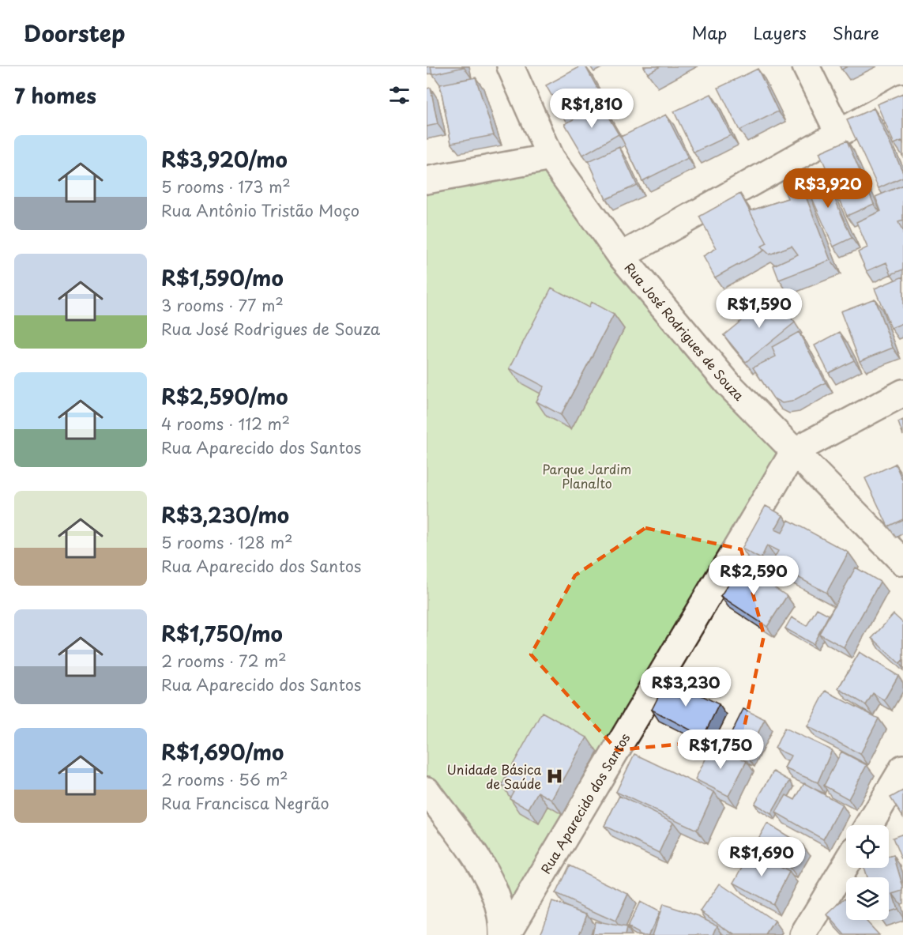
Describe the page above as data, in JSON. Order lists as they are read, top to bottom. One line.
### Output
{"streets":{"street":["Rua José Rodrigues de Souza","Rua Aparecido dos Santos"]},"crossings":[["Rua José Rodrigues de Souza","Rua Aparecido dos Santos"]],"parks":["Parque Jardim Planalto"],"places":{"hospital":["Unidade Básica de Saúde"]},"page":{"header":"Doorstep","nav":["Map","Layers","Share"],"heading":"7 homes","price":["R$1,810","R$3,920","R$1,590","R$2,590","R$3,230","R$1,750","R$1,690"],"list":[{"name":"R$3,920/mo","note":"5 rooms · 173 m² · Rua Antônio Tristão Moço"},{"name":"R$1,590/mo","note":"3 rooms · 77 m² · Rua José Rodrigues de Souza"},{"name":"R$2,590/mo","note":"4 rooms · 112 m² · Rua Aparecido dos Santos"},{"name":"R$3,230/mo","note":"5 rooms · 128 m² · Rua Aparecido dos Santos"},{"name":"R$1,750/mo","note":"2 rooms · 72 m² · Rua Aparecido dos Santos"},{"name":"R$1,690/mo","note":"2 rooms · 56 m² · Rua Francisca Negrão"}]}}
